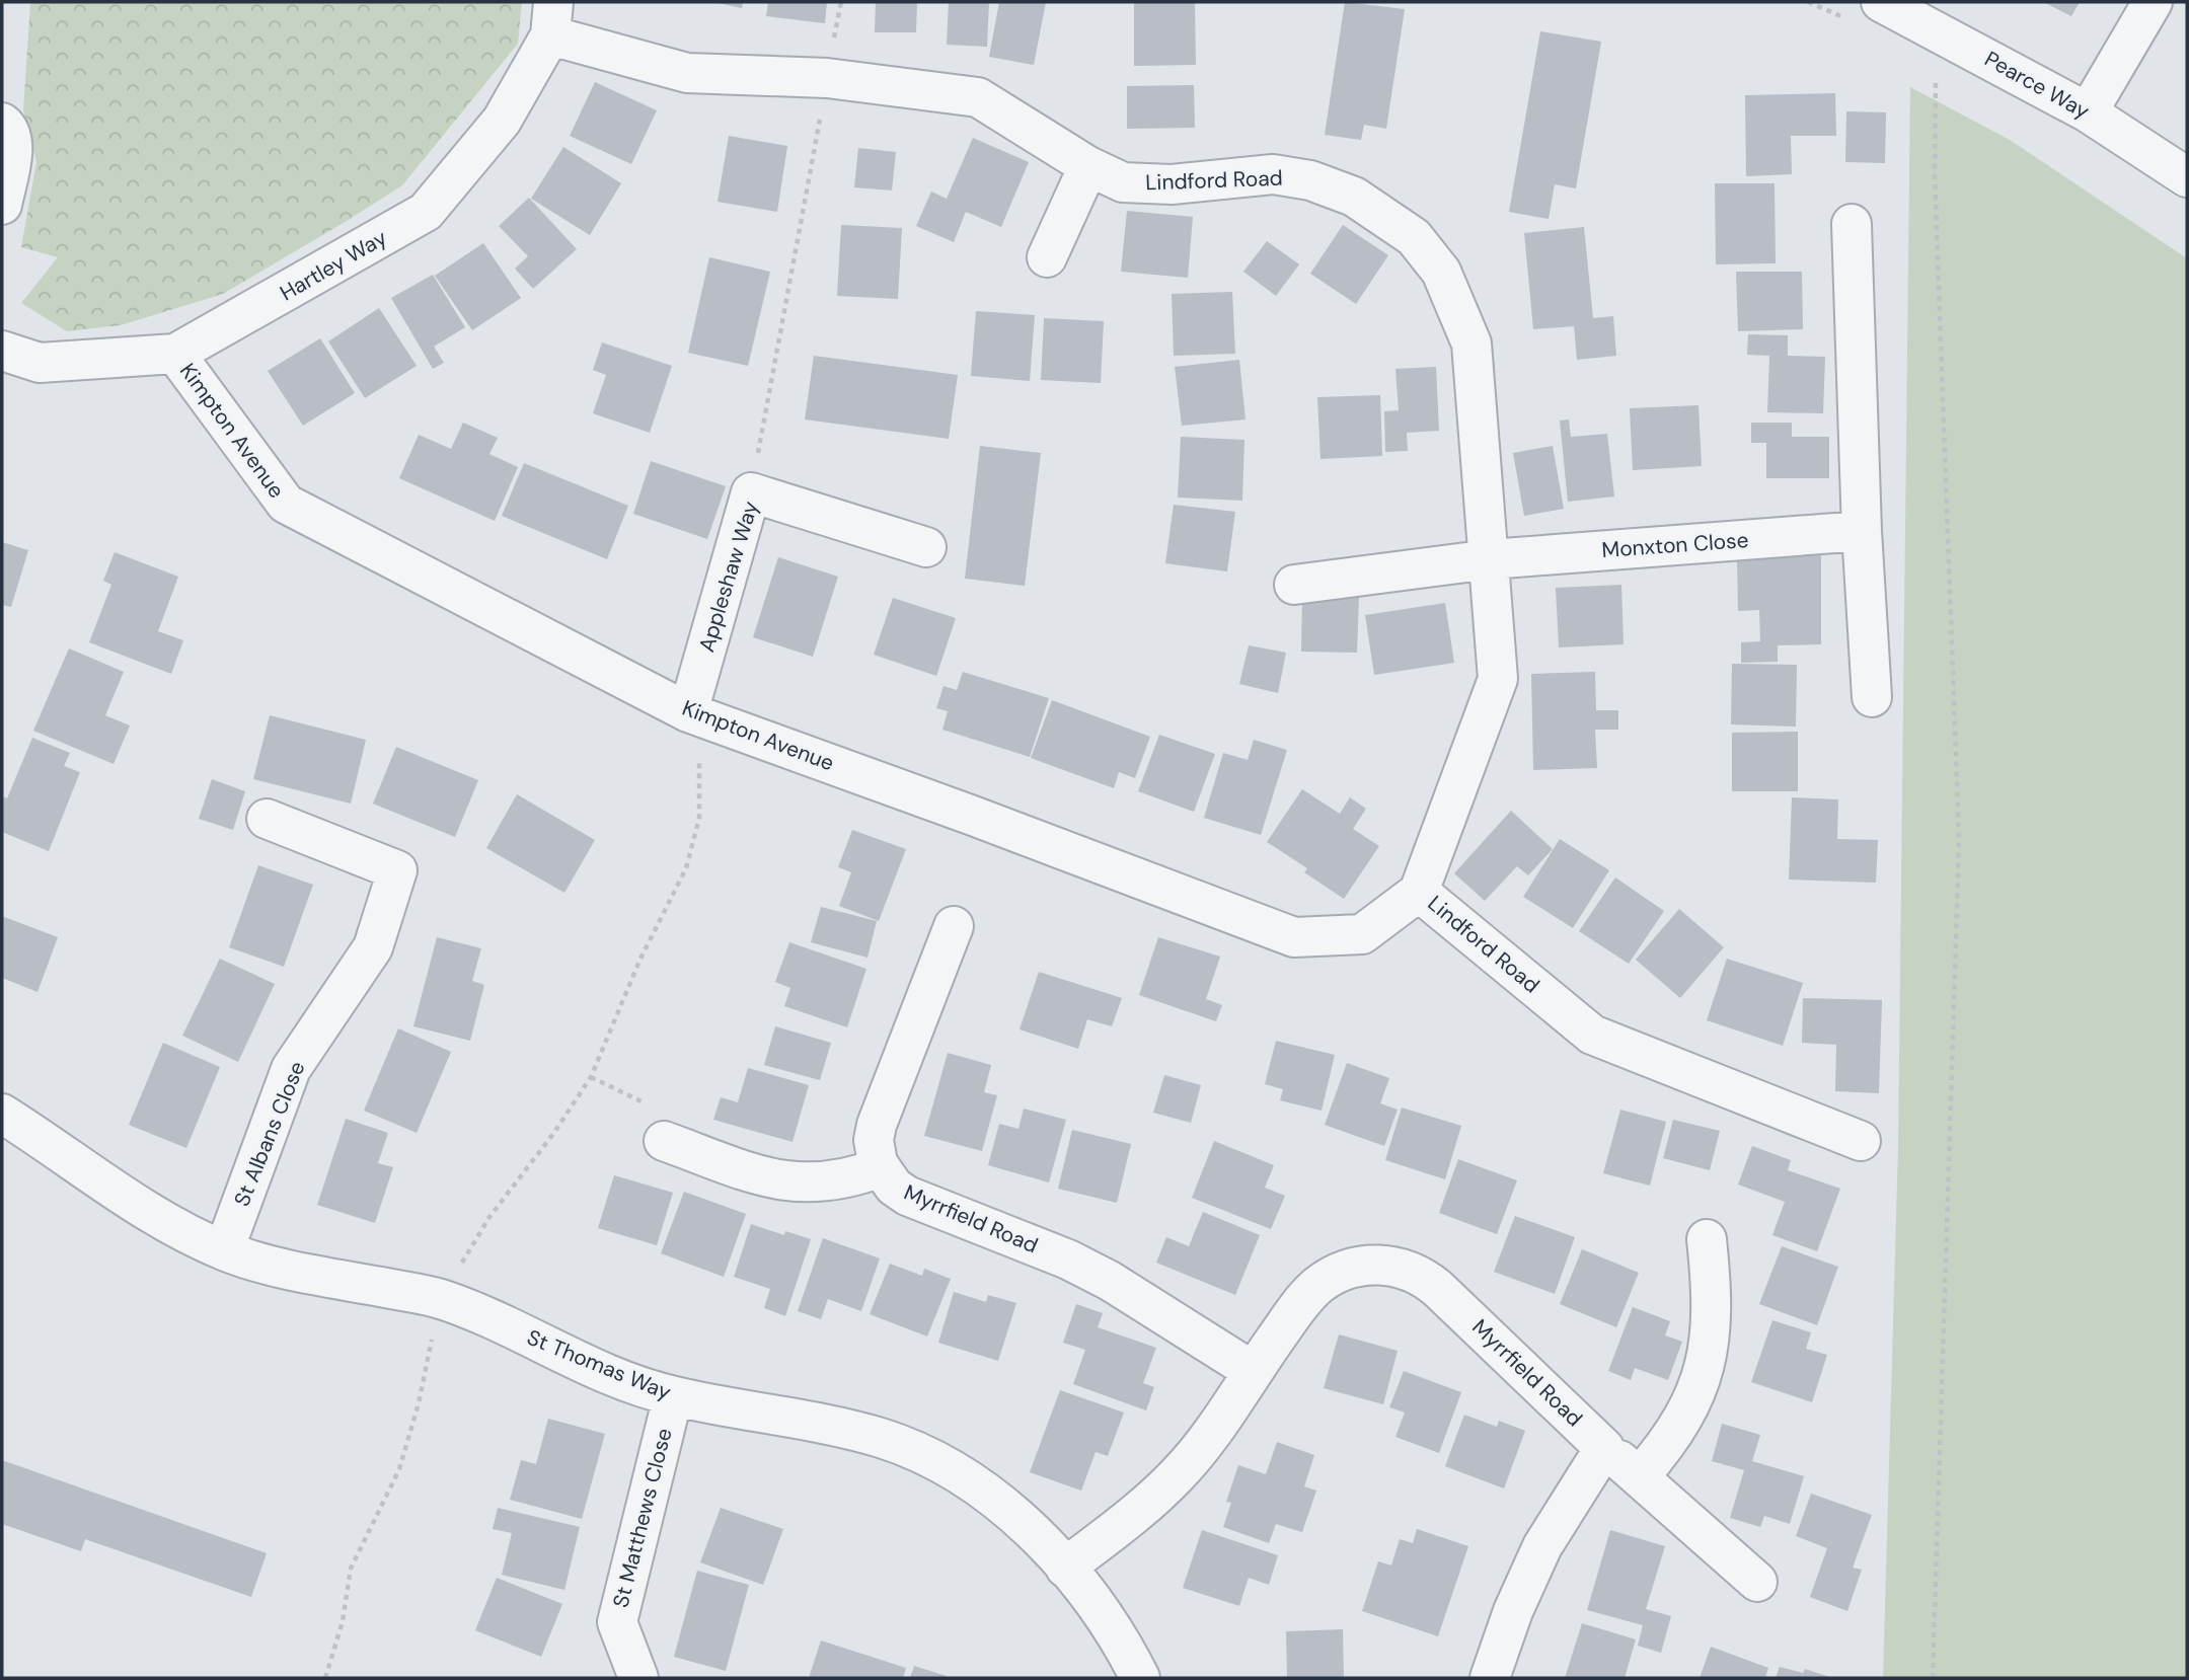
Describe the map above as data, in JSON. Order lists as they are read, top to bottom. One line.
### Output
{"streets":{"street":["Pearce Way","Lindford Road","Hartley Way","Kimpton Avenue","Monxton Close","Appleshaw Way","St Albans Close","Myrrfield Road","St Thomas Way","St Matthews Close"]},"crossings":[["Lindford Road","Hartley Way"],["Lindford Road","Kimpton Avenue"],["Lindford Road","Monxton Close"],["Hartley Way","Kimpton Avenue"],["Kimpton Avenue","Appleshaw Way"],["St Albans Close","St Thomas Way"],["Myrrfield Road","St Thomas Way"],["St Thomas Way","St Matthews Close"]]}
